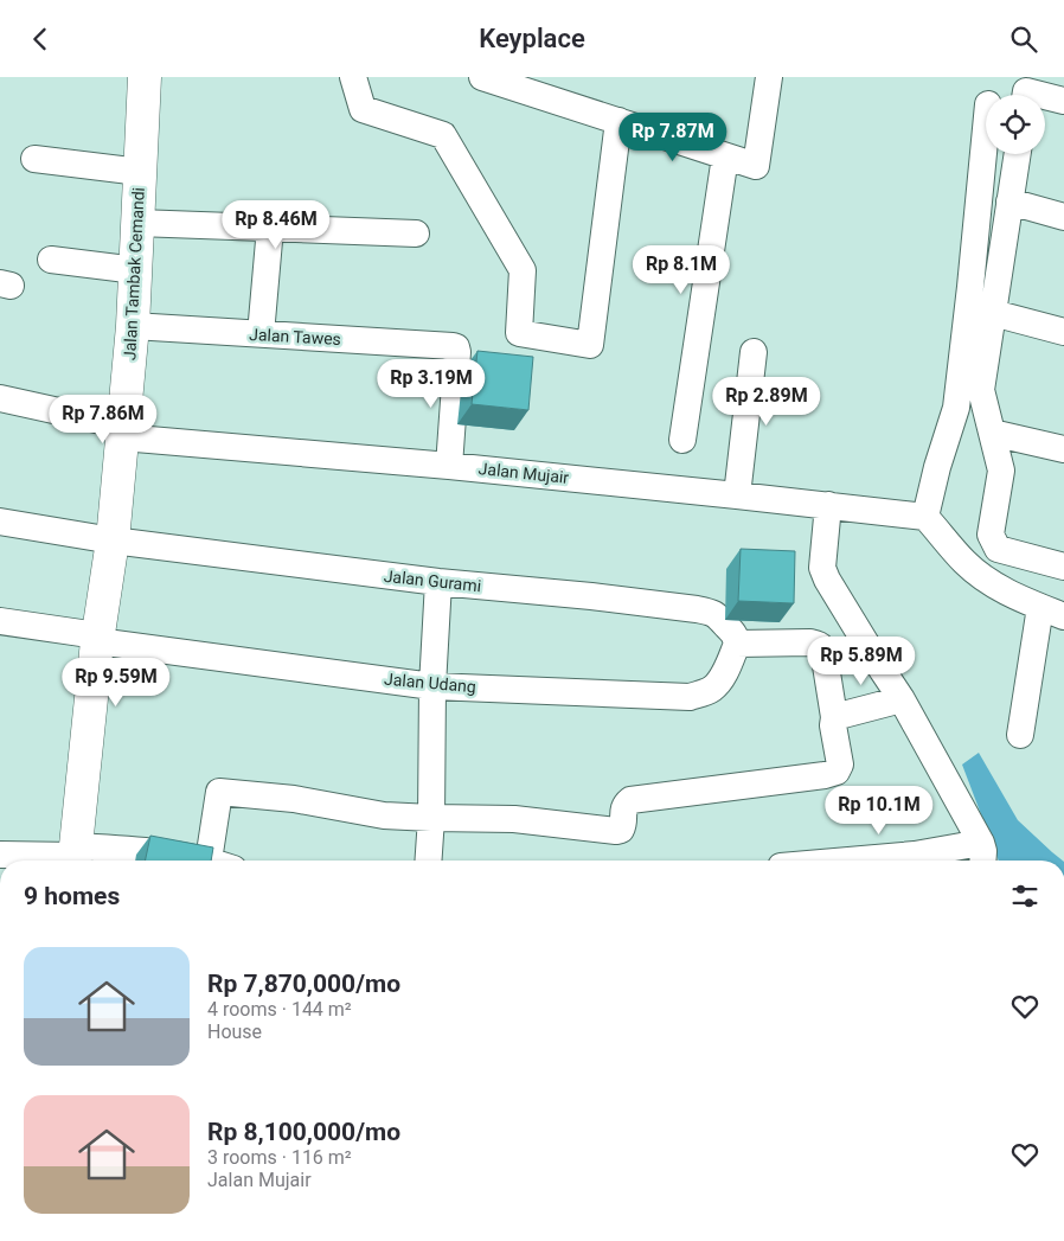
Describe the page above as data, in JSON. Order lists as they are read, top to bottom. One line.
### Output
{"streets":{"street":["Jalan Tambak Cemandi","Jalan Tawes","Jalan Mujair","Jalan Gurami","Jalan Udang"]},"crossings":[["Jalan Tambak Cemandi","Jalan Tawes"],["Jalan Tambak Cemandi","Jalan Mujair"],["Jalan Tambak Cemandi","Jalan Gurami"],["Jalan Tambak Cemandi","Jalan Udang"],["Jalan Tawes","Jalan Mujair"],["Jalan Gurami","Jalan Udang"]],"page":{"header":"Keyplace","price":["Rp 7.87M","Rp 8.46M","Rp 8.1M","Rp 3.19M","Rp 2.89M","Rp 7.86M","Rp 5.89M","Rp 9.59M","Rp 10.1M"],"heading":"9 homes","list":[{"name":"Rp 7,870,000/mo","note":"4 rooms · 144 m² · House"},{"name":"Rp 8,100,000/mo","note":"3 rooms · 116 m² · Jalan Mujair"}]}}
